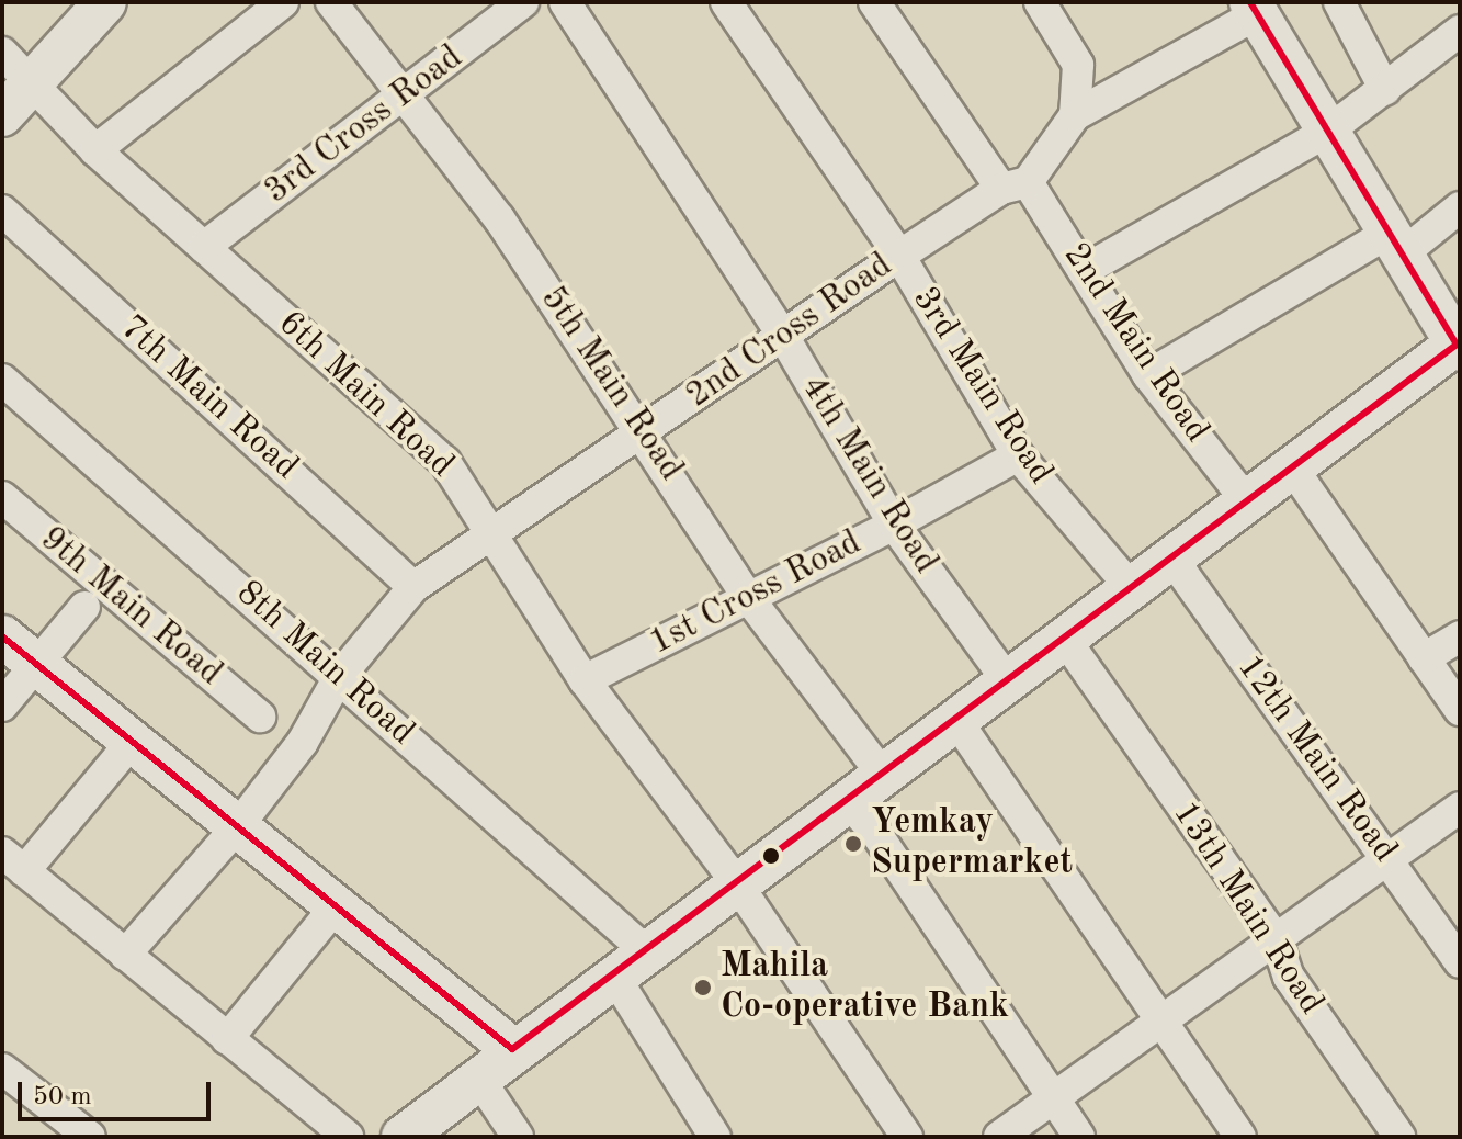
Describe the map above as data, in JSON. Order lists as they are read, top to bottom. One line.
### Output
{"streets":{"street":["3rd Cross Road","2nd Cross Road","2nd Main Road","5th Main Road","3rd Main Road","6th Main Road","7th Main Road","4th Main Road","1st Cross Road","9th Main Road","8th Main Road","12th Main Road","13th Main Road"]},"crossings":[["3rd Cross Road","5th Main Road"],["3rd Cross Road","6th Main Road"],["2nd Cross Road","2nd Main Road"],["2nd Cross Road","5th Main Road"],["2nd Cross Road","3rd Main Road"],["2nd Cross Road","6th Main Road"],["2nd Cross Road","7th Main Road"],["2nd Cross Road","4th Main Road"],["2nd Cross Road","8th Main Road"],["5th Main Road","1st Cross Road"],["3rd Main Road","1st Cross Road"],["6th Main Road","1st Cross Road"],["4th Main Road","1st Cross Road"]],"places":["Yemkay Supermarket","Mahila Co-operative Bank"],"scale_bar":"50 m"}
